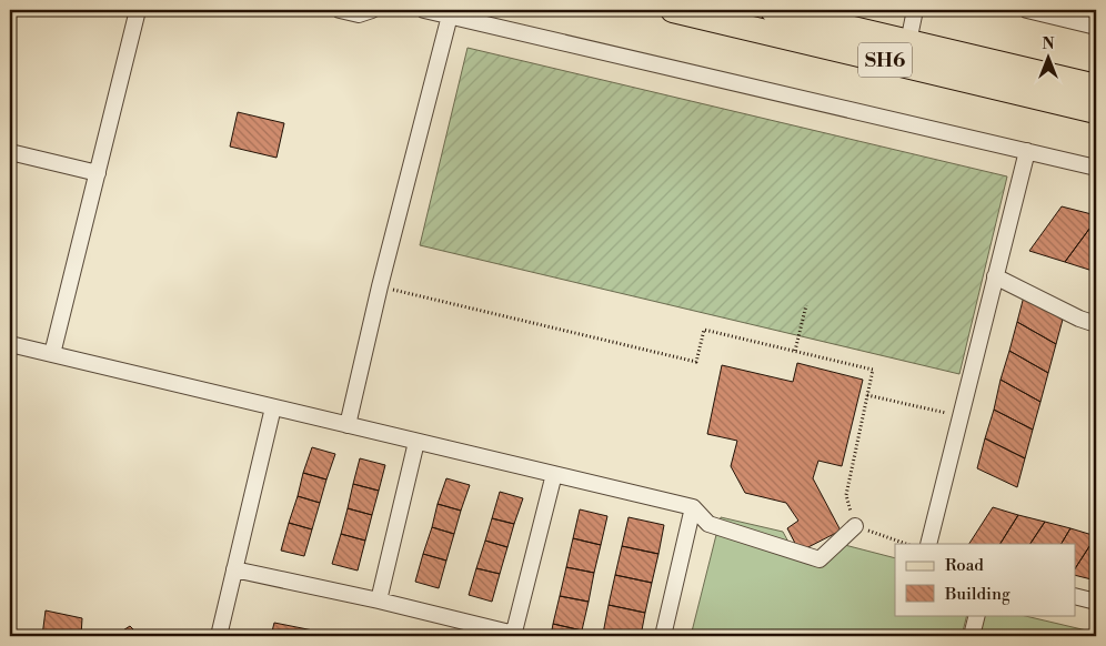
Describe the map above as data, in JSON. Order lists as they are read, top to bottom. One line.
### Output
{"streets":{"main road":["SH6"]},"legend":["Road","Building"],"north":"top"}
